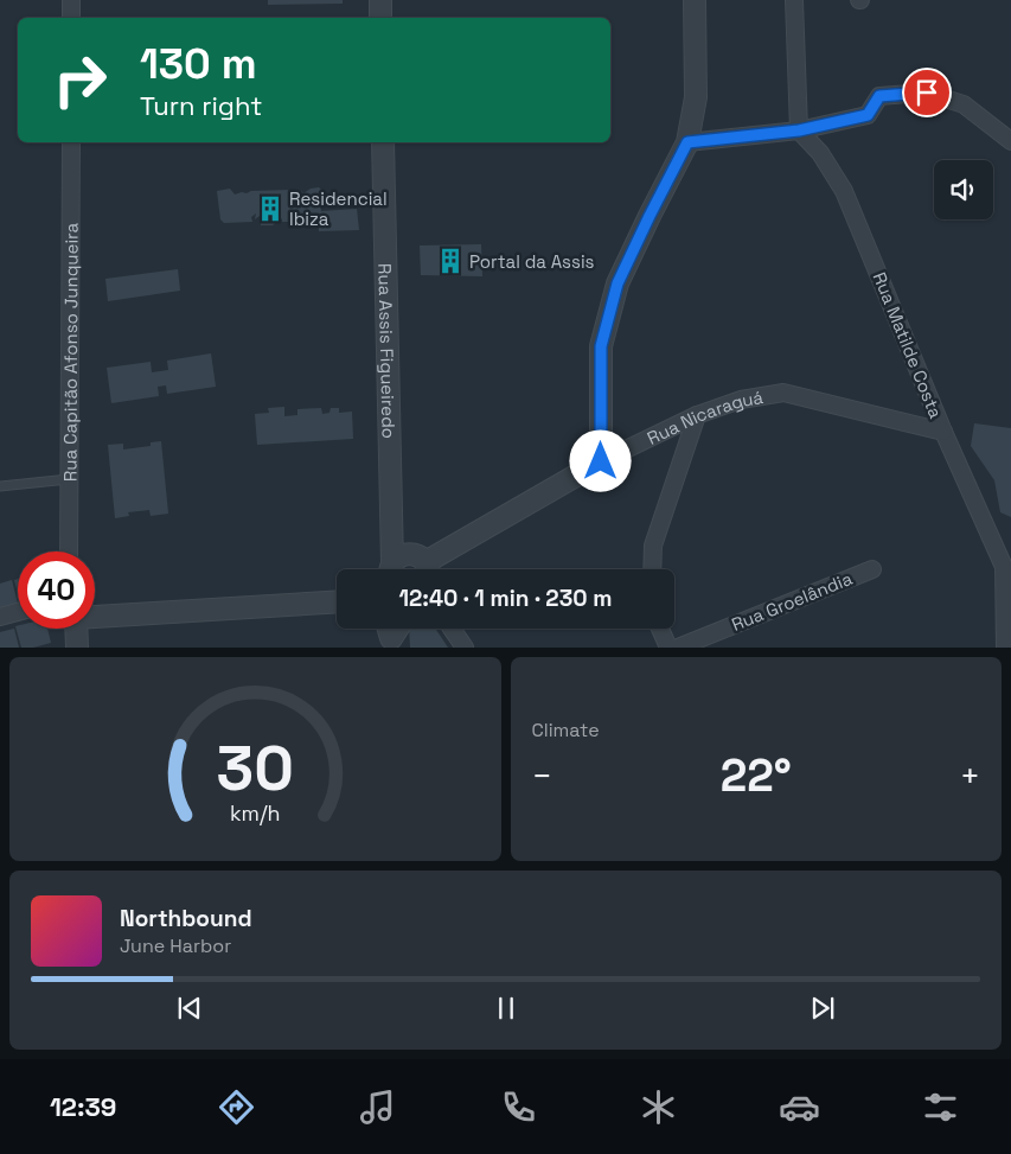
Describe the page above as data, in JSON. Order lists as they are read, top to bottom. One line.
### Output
{"streets":{"street":["Rua Matilde Costa","Rua Assis Figueiredo","Rua Capitão Afonso Junqueira","Rua Nicaraguá","Rua Groelândia"]},"crossings":[["Rua Matilde Costa","Rua Nicaraguá"]],"places":{"building":["Residencial Ibiza","Portal da Assis"]},"page":{"turn":["130 m","Turn right"],"limit":"40","trip":"12:40 · 1 min · 230 m","tile":"Climate","heat":["−","22°","+"],"song":["Northbound","June Harbor"],"tabs":"12:39","gauge":["30","km/h"]}}
